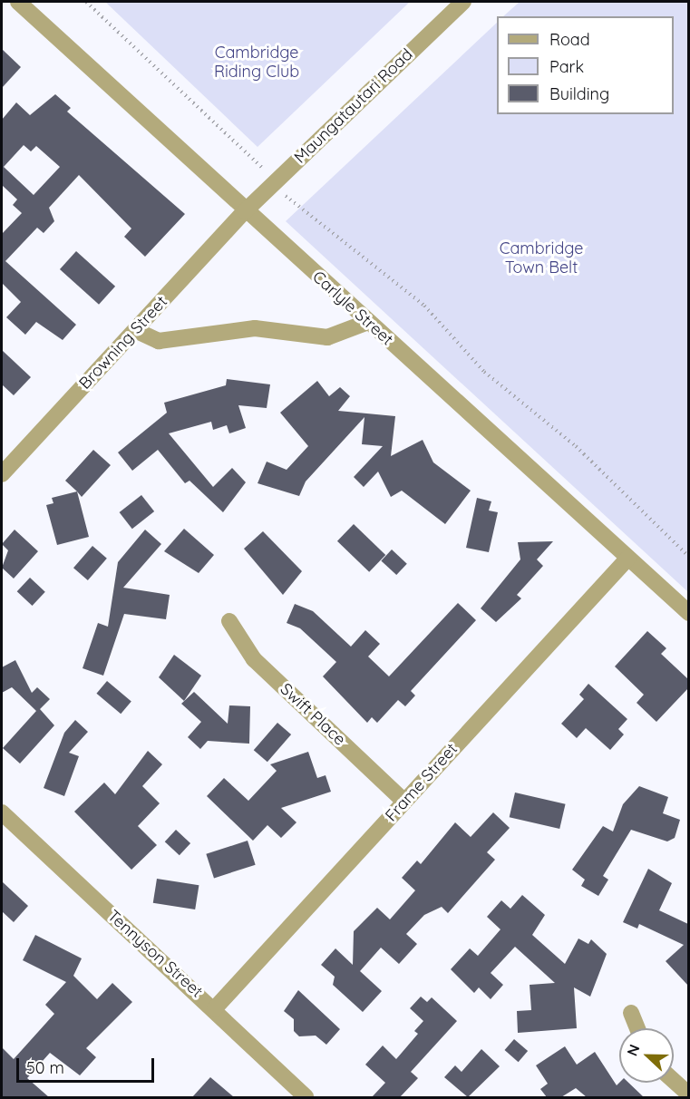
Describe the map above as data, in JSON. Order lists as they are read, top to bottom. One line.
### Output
{"streets":{"street":["Maungatautari Road","Carlyle Street","Browning Street","Swift Place","Frame Street","Tennyson Street"]},"crossings":[["Maungatautari Road","Carlyle Street"],["Maungatautari Road","Browning Street"],["Carlyle Street","Browning Street"],["Carlyle Street","Frame Street"],["Swift Place","Frame Street"],["Frame Street","Tennyson Street"]],"parks":["Cambridge Riding Club","Cambridge Town Belt"],"legend":["Road","Park","Building"],"scale_bar":"50 m","north":"left"}
